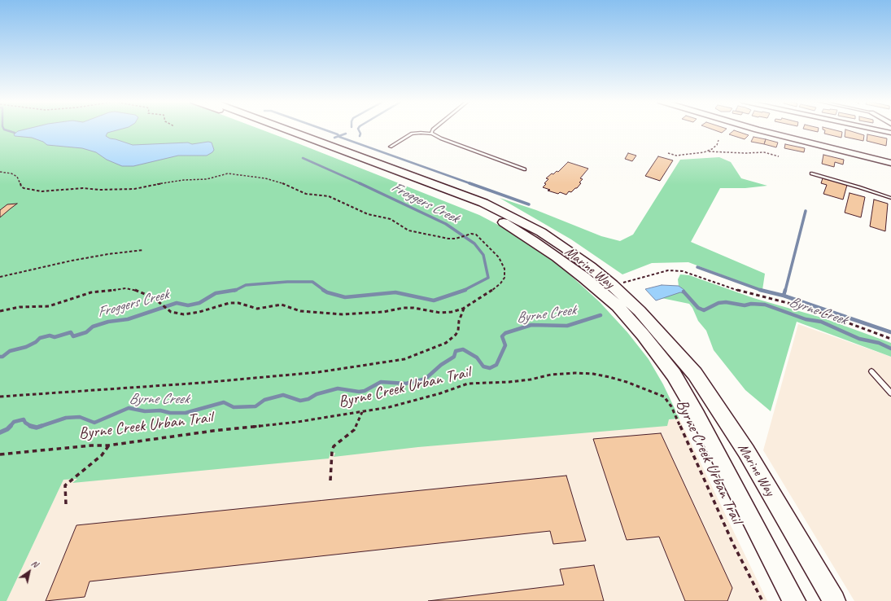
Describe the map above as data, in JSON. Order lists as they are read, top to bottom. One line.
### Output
{"streets":{"main road":["Marine Way"],"path":["Byrne Creek Urban Trail"]},"water":["Froggers Creek","Byrne Creek"],"north":"top right"}
